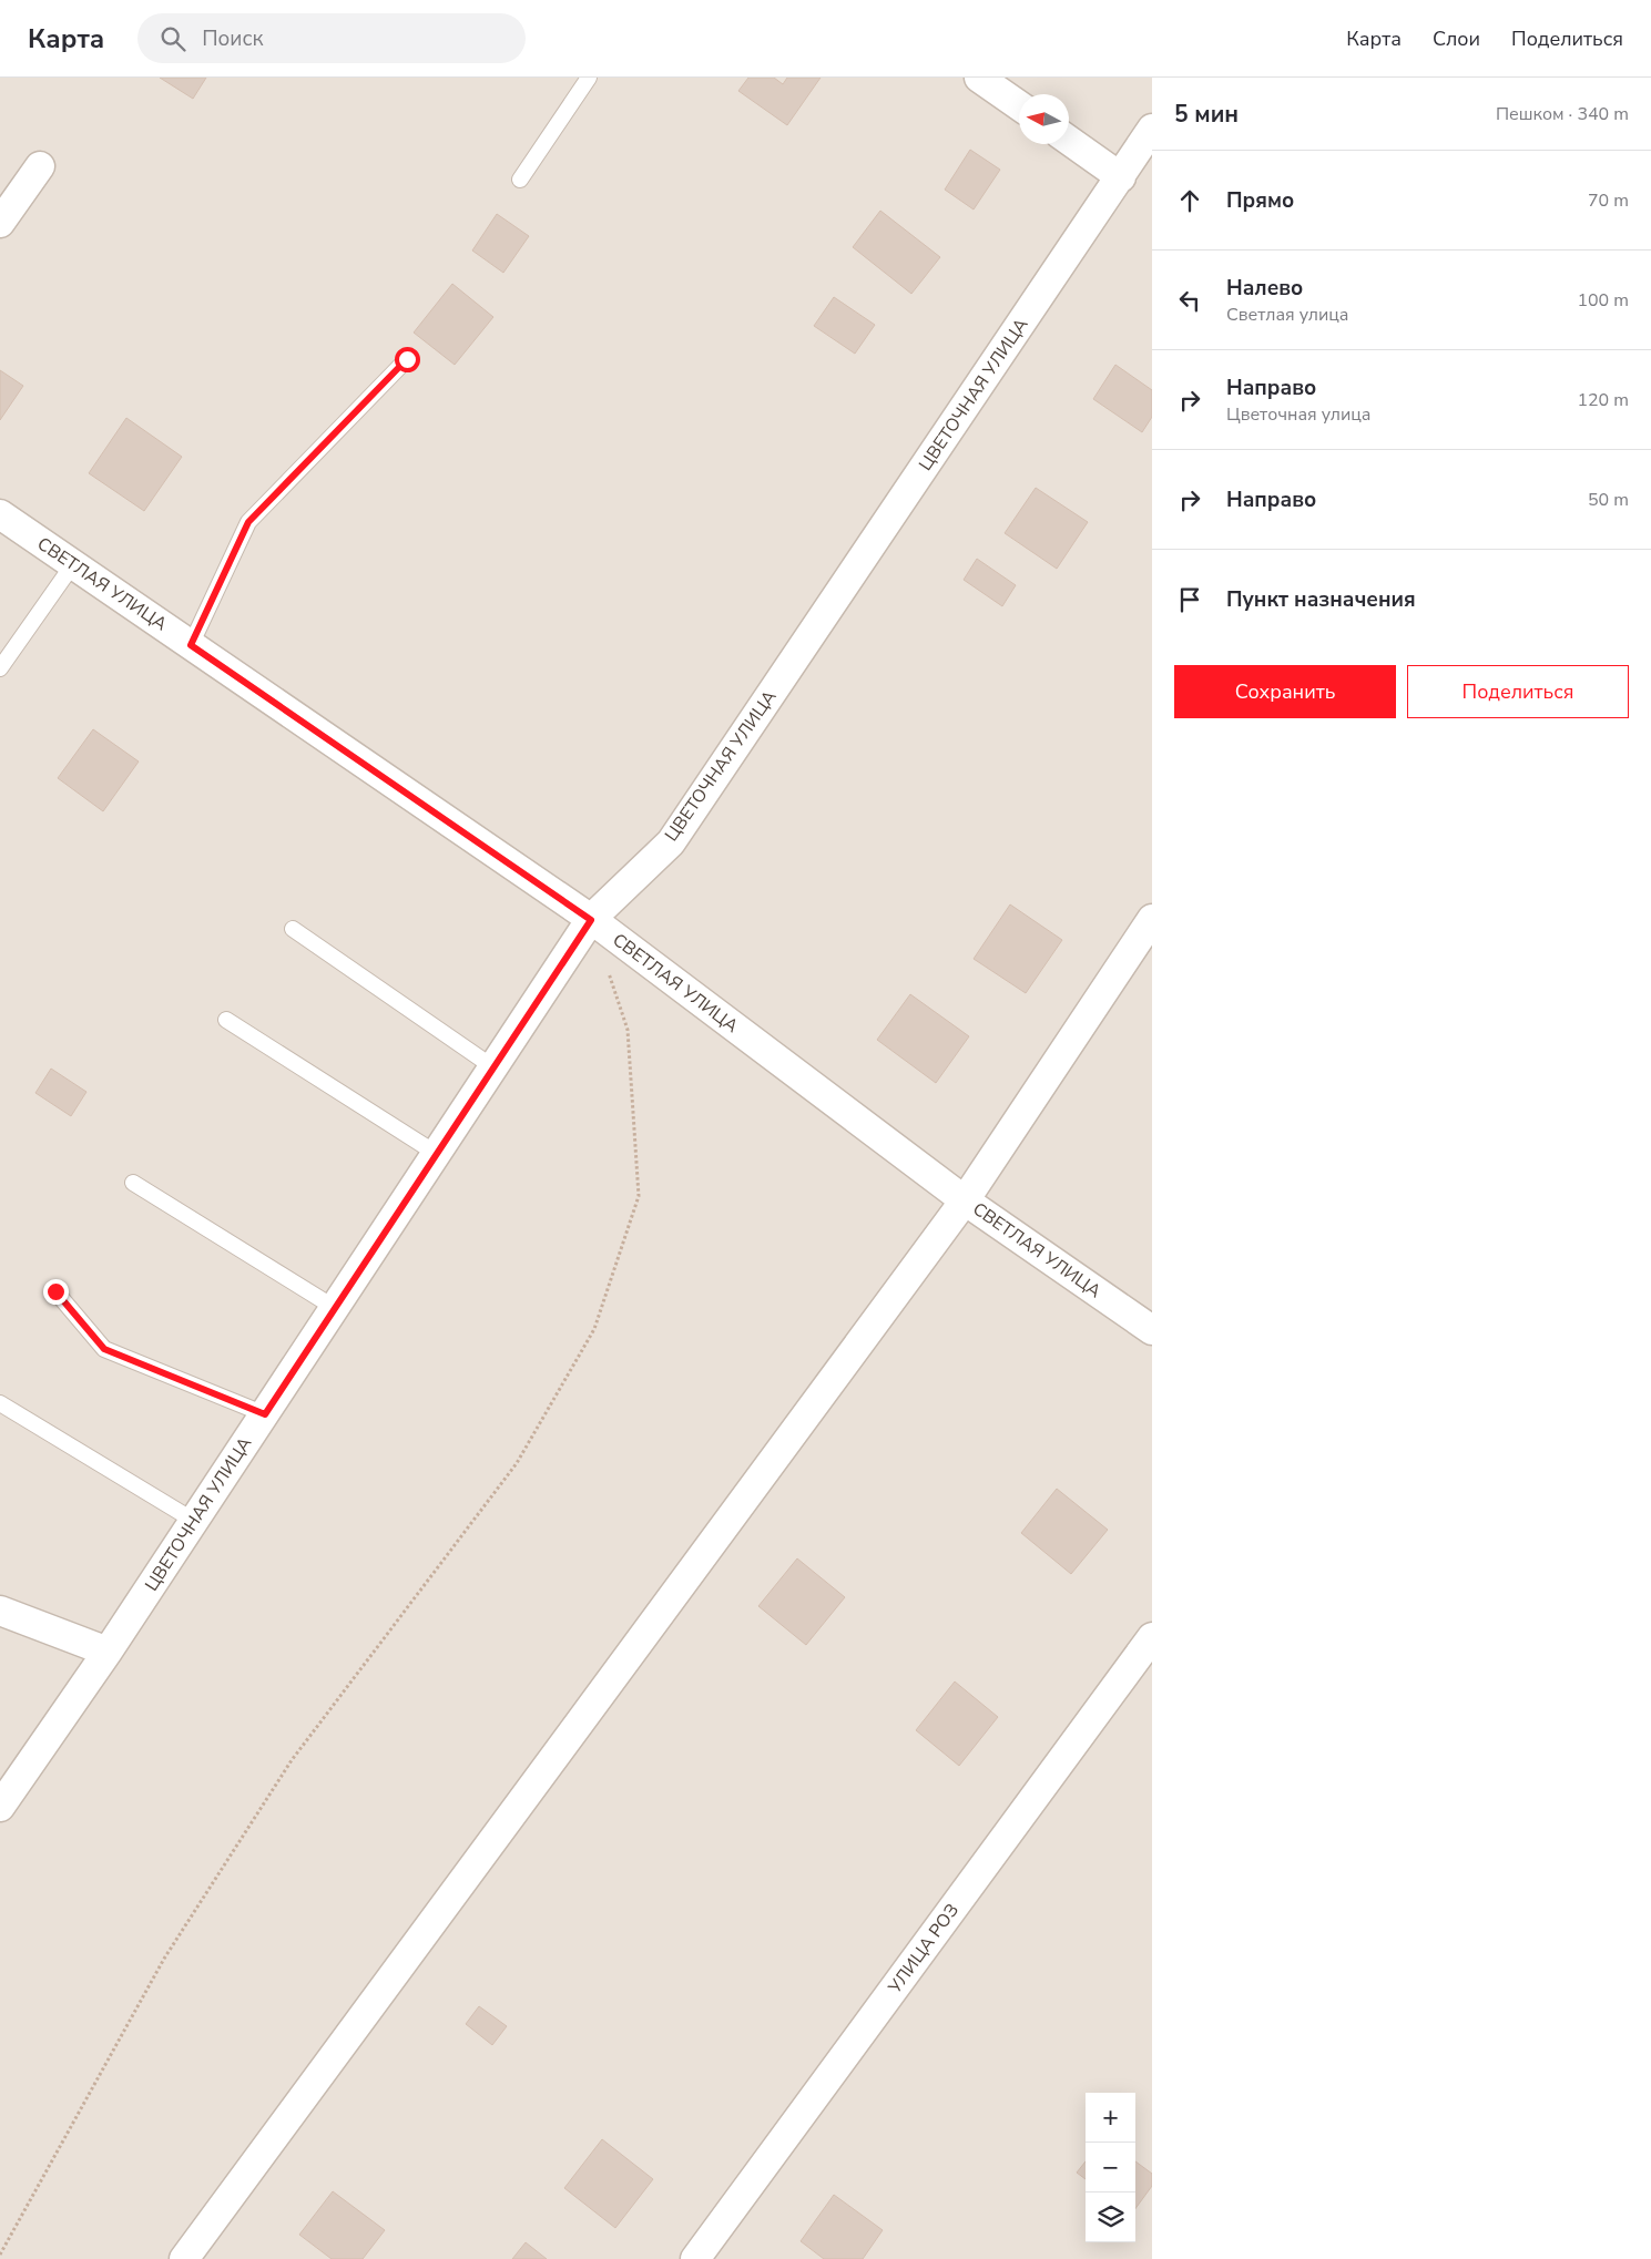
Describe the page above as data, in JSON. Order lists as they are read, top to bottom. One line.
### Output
{"streets":{"street":["ЦВЕТОЧНАЯ УЛИЦА","СВЕТЛАЯ УЛИЦА","УЛИЦА РОЗ"]},"crossings":[["ЦВЕТОЧНАЯ УЛИЦА","СВЕТЛАЯ УЛИЦА"]],"north":"left","page":{"header":"Карта","search":"Поиск","nav":["Карта","Слои","Поделиться"],"heading":["5 мин","Пешком · 340 m"],"list":[["Прямо","70 m"],["Налево","Светлая улица","100 m"],["Направо","Цветочная улица","120 m"],["Направо","50 m"],"Пункт назначения"],"buttons":["Сохранить","Поделиться"],"map_buttons":["+","−"]}}
